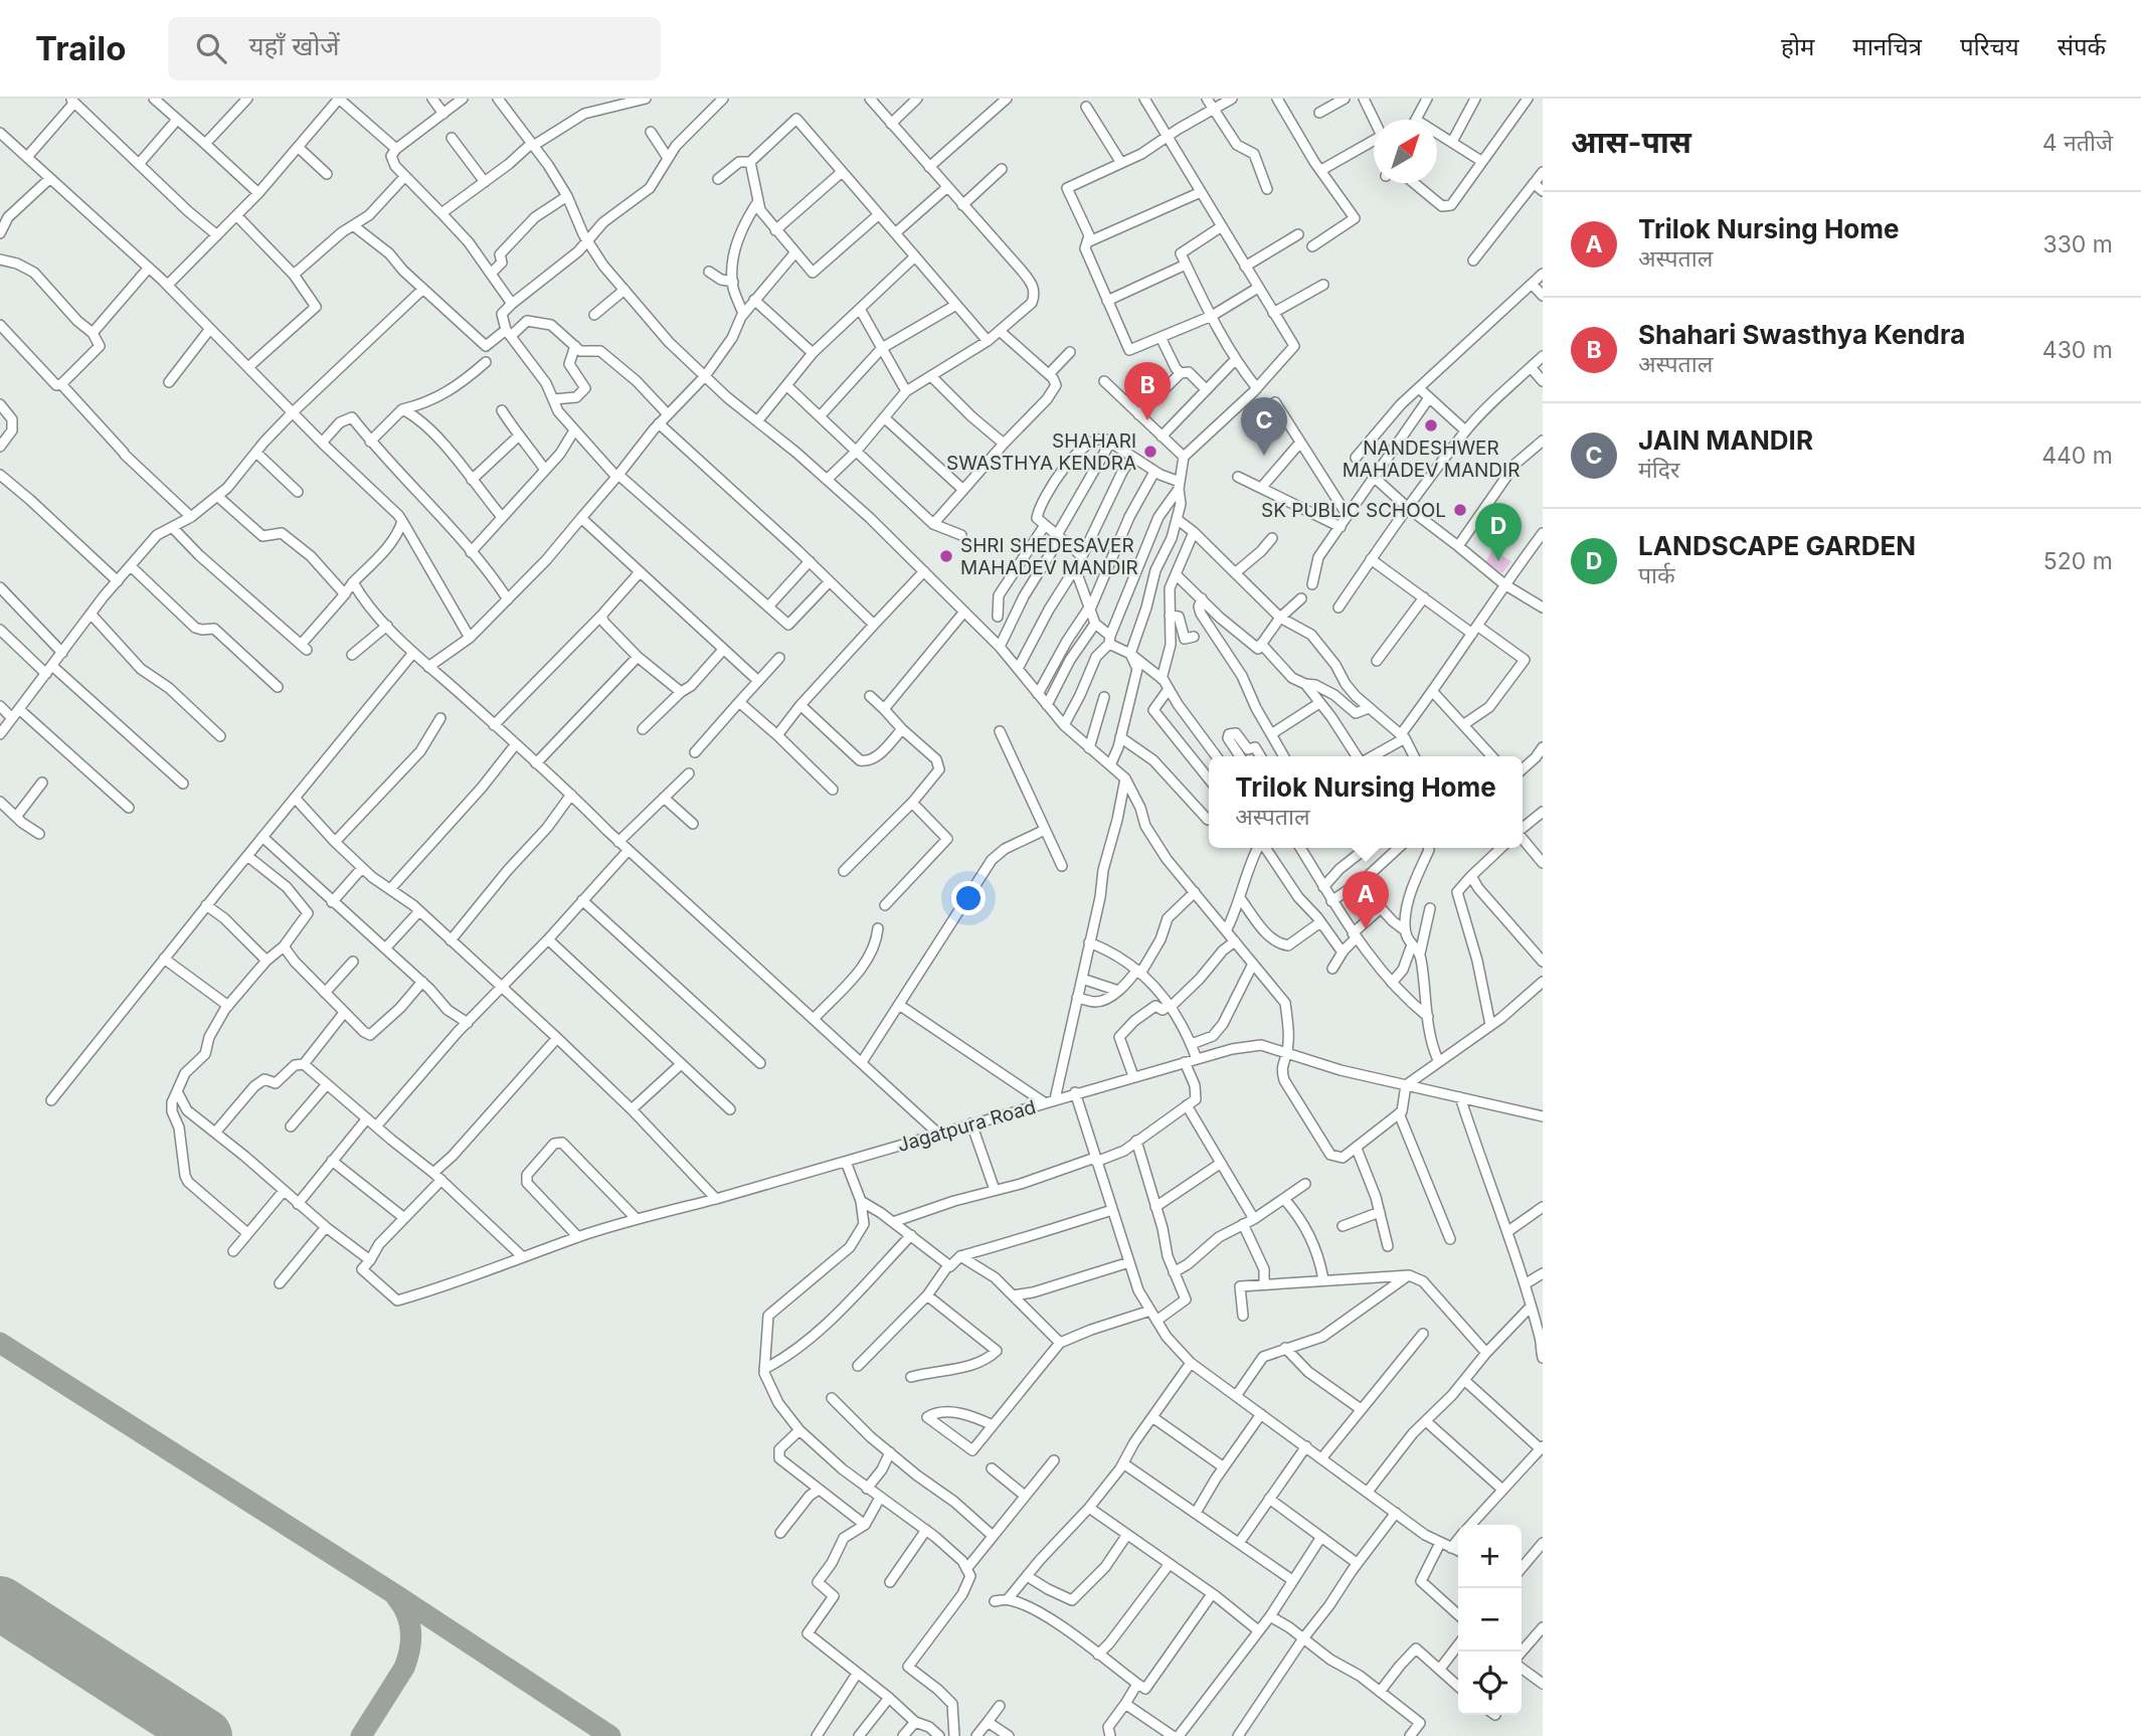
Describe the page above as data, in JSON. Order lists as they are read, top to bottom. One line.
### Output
{"streets":{"street":["Jagatpura Road"]},"places":["NANDESHWER MAHADEV MANDIR","SHAHARI SWASTHYA KENDRA","SK PUBLIC SCHOOL","SHRI SHEDESAVER MAHADEV MANDIR"],"north":"top right","page":{"header":"Trailo","search":"यहाँ खोजें","nav":["होम","मानचित्र","परिचय","संपर्क"],"heading":["आस-पास","4 नतीजे"],"list":[{"mark":"A","name":"Trilok Nursing Home","note":"अस्पताल","value":"330 m"},{"mark":"B","name":"Shahari Swasthya Kendra","note":"अस्पताल","value":"430 m"},{"mark":"C","name":"JAIN MANDIR","note":"मंदिर","value":"440 m"},{"mark":"D","name":"LANDSCAPE GARDEN","note":"पार्क","value":"520 m"}],"pins":["B","C","D","A"],"popup":["Trilok Nursing Home","अस्पताल"],"map_buttons":["+","−"]}}
